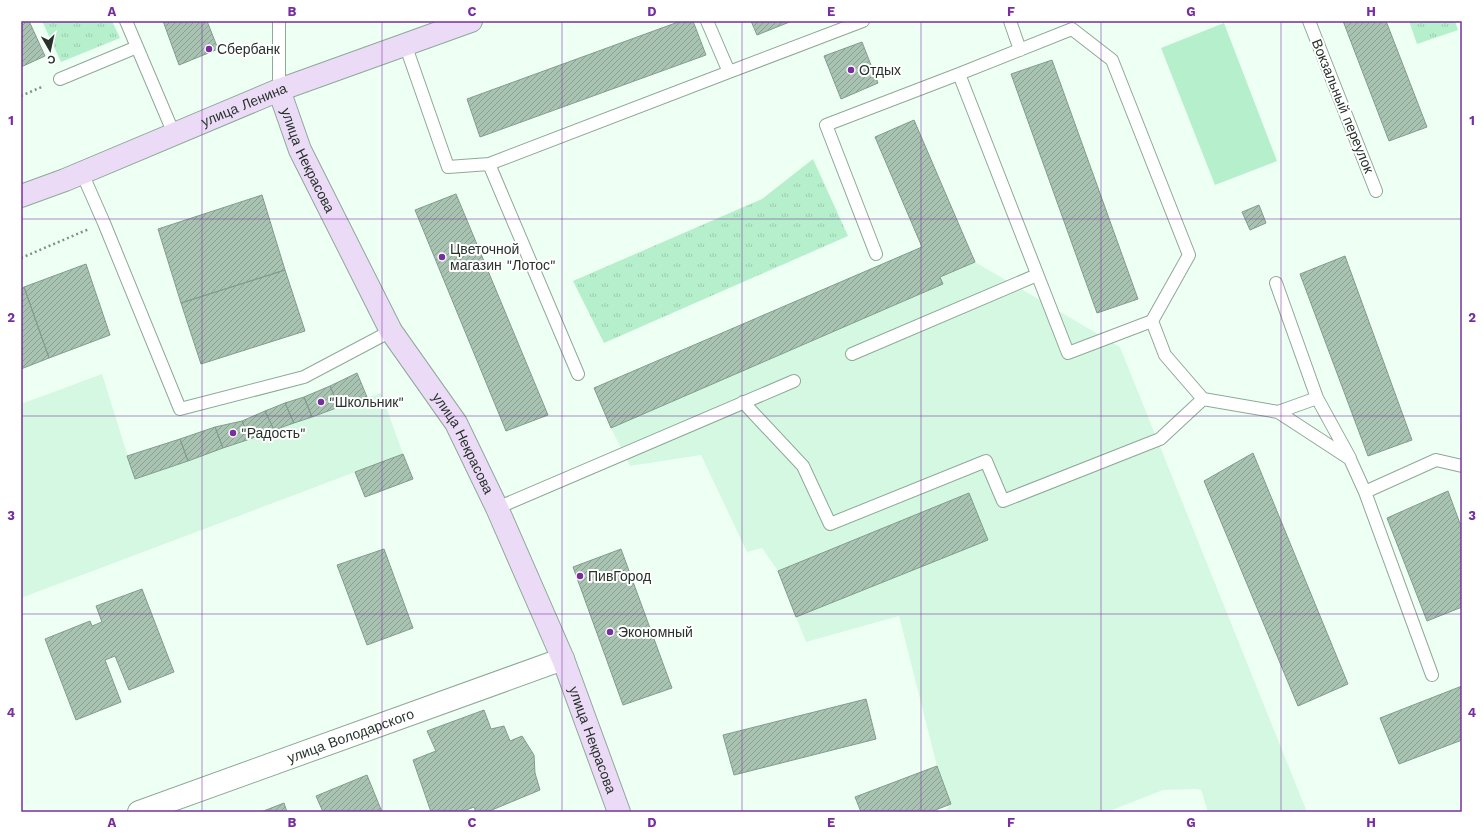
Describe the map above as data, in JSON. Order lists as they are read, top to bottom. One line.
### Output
{"streets":{"street":["улица Ленина","улица Некрасова","улица Володарского"],"lane":["Вокзальный переулок"]},"crossings":[["улица Ленина","улица Некрасова"],["улица Некрасова","улица Володарского"]],"places":["Сбербанк","Отдых","Цветочной магазин \"Лотос\"","\"Школьник\"","\"Радость\"","ПивГород","Экономный"],"north":"bottom","grid":{"columns":["A","B","C","D","E","F","G","H"],"rows":["1","2","3","4"]}}
